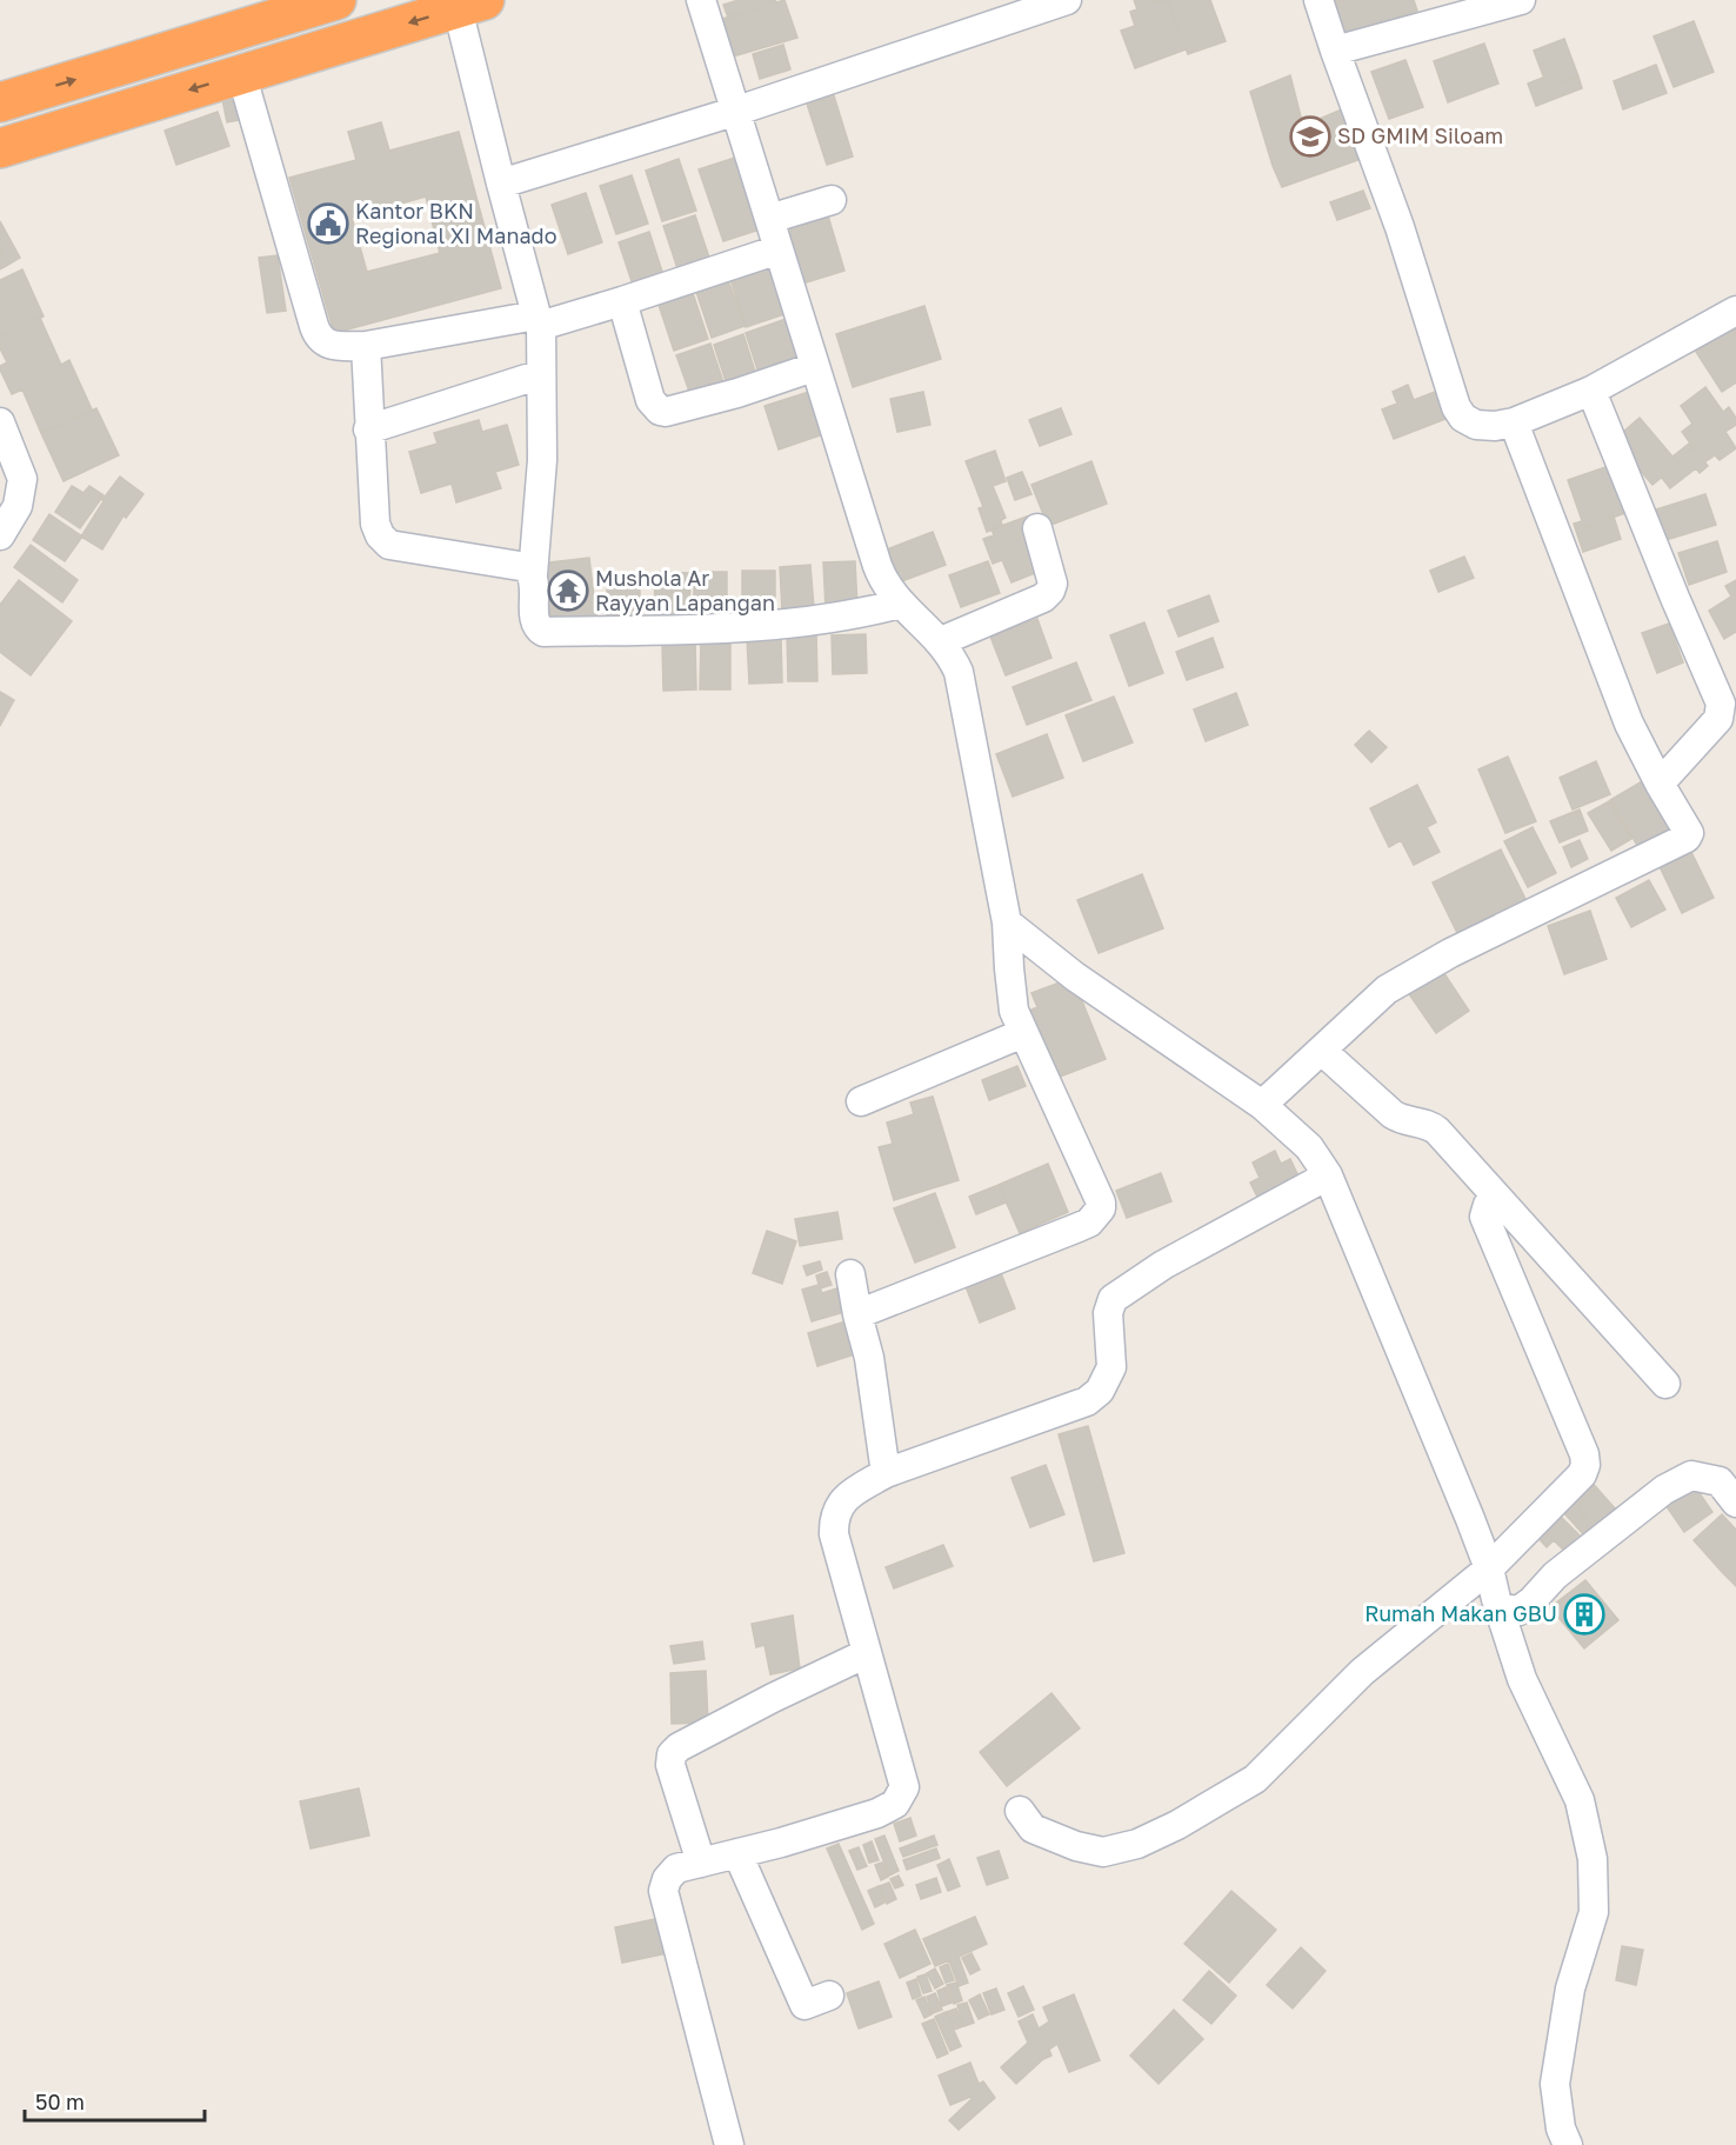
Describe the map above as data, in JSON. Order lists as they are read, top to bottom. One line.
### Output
{"places":{"school or university":["SD GMIM Siloam"],"public building":["Kantor BKN Regional XI Manado"],"temple":["Mushola Ar Rayyan Lapangan"],"building":["Rumah Makan GBU"]},"scale_bar":"50 m"}
